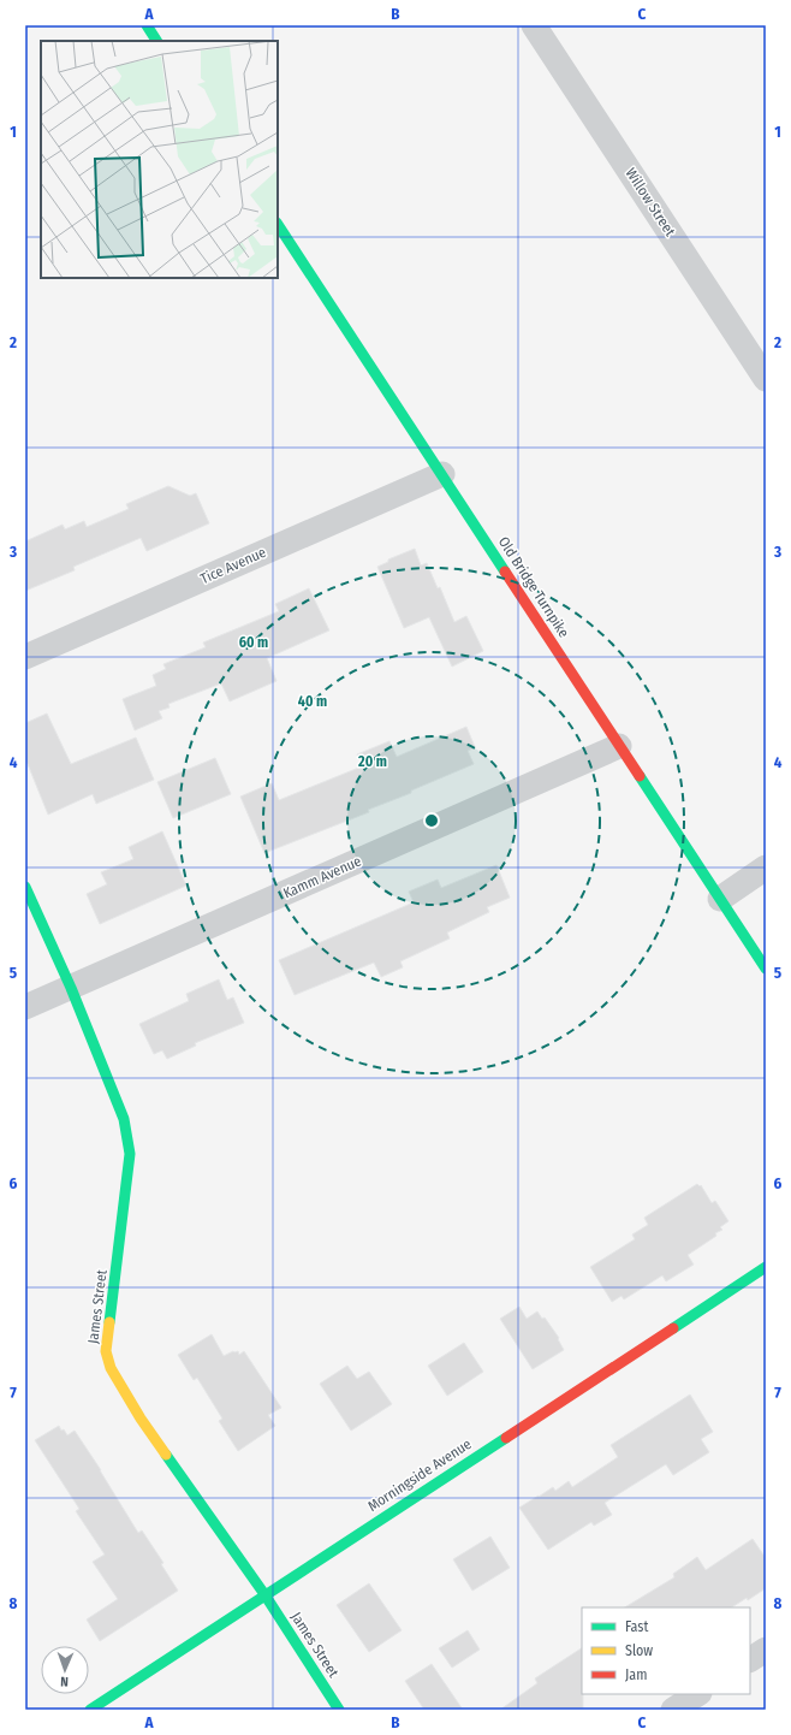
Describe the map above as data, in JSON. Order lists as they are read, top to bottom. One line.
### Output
{"streets":{"street":["Willow Street","Tice Avenue","Old Bridge Turnpike","Kamm Avenue","James Street","Morningside Avenue"]},"crossings":[["Tice Avenue","Old Bridge Turnpike"],["Old Bridge Turnpike","Kamm Avenue"],["Kamm Avenue","James Street"],["James Street","Morningside Avenue"]],"legend":["Fast","Slow","Jam"],"north":"bottom","grid":{"columns":["A","B","C"],"rows":["1","2","3","4","5","6","7","8"]},"rings":["60 m","40 m","20 m"]}
